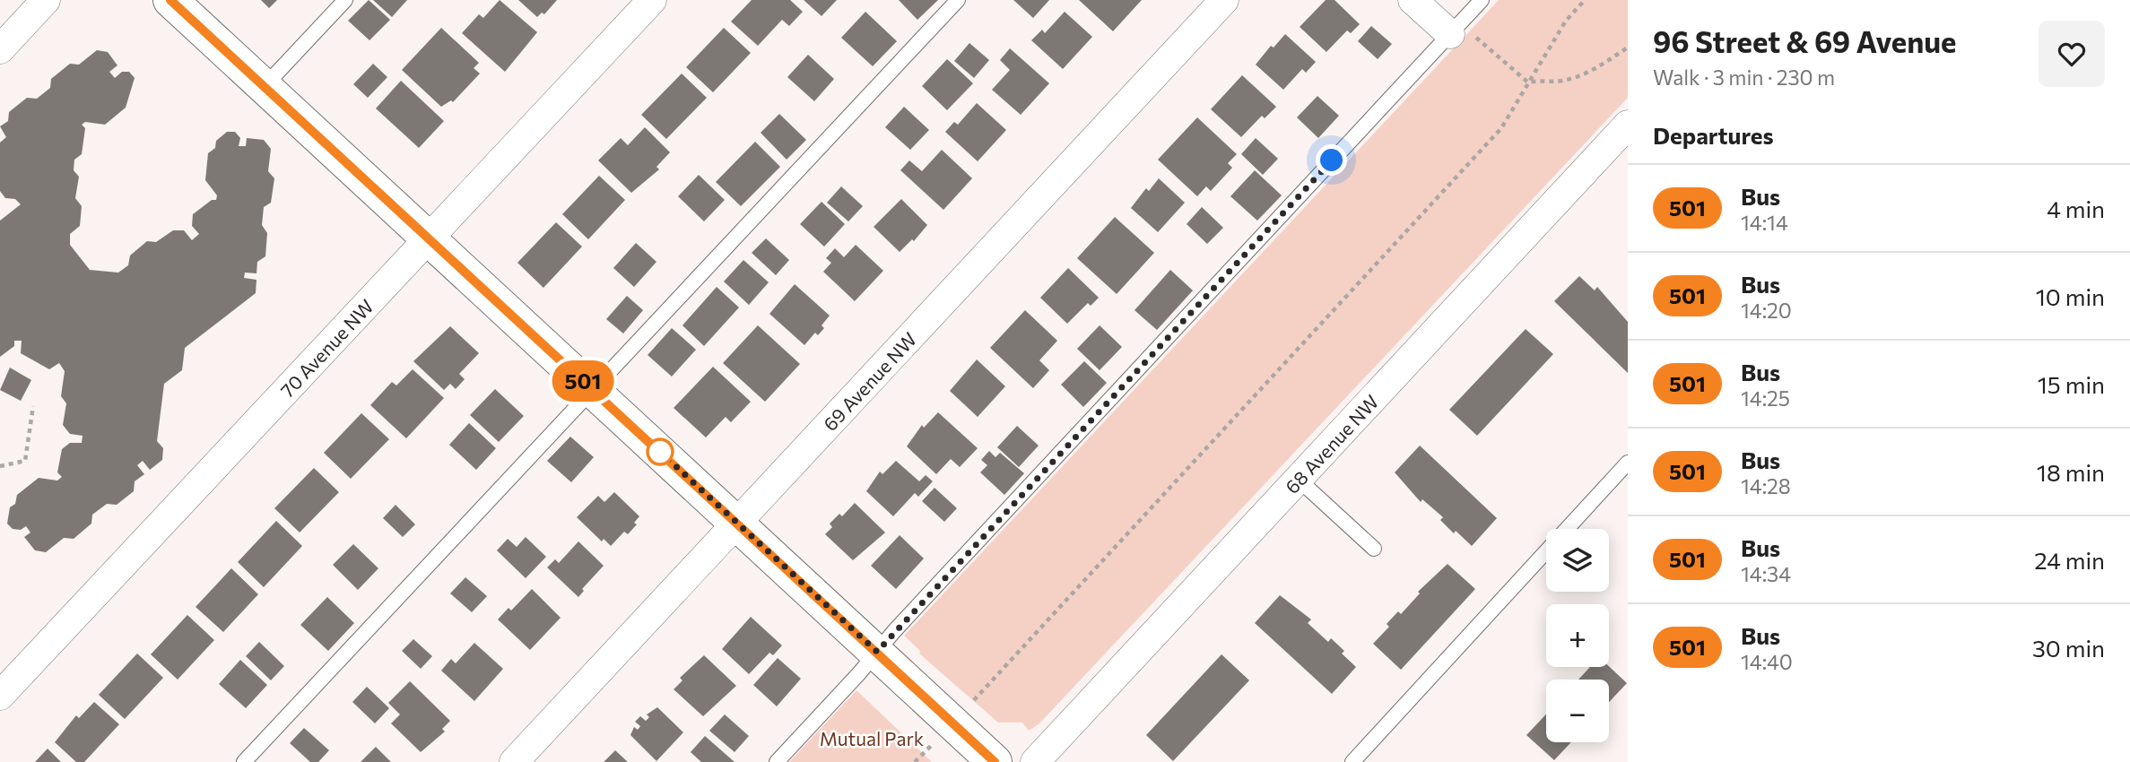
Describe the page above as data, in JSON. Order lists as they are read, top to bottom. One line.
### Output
{"streets":{"street":["70 Avenue NW","69 Avenue NW","68 Avenue NW"]},"parks":["Mutual Park"],"lines":["bus line 501"],"page":{"on_map":"501","heading":[["96 Street & 69 Avenue","Walk · 3 min · 230 m"],"Departures"],"list":[{"mark":"501","name":"Bus","note":"14:14","value":"4 min"},{"mark":"501","name":"Bus","note":"14:20","value":"10 min"},{"mark":"501","name":"Bus","note":"14:25","value":"15 min"},{"mark":"501","name":"Bus","note":"14:28","value":"18 min"},{"mark":"501","name":"Bus","note":"14:34","value":"24 min"},{"mark":"501","name":"Bus","note":"14:40","value":"30 min"}],"map_buttons":["+","−"]}}
